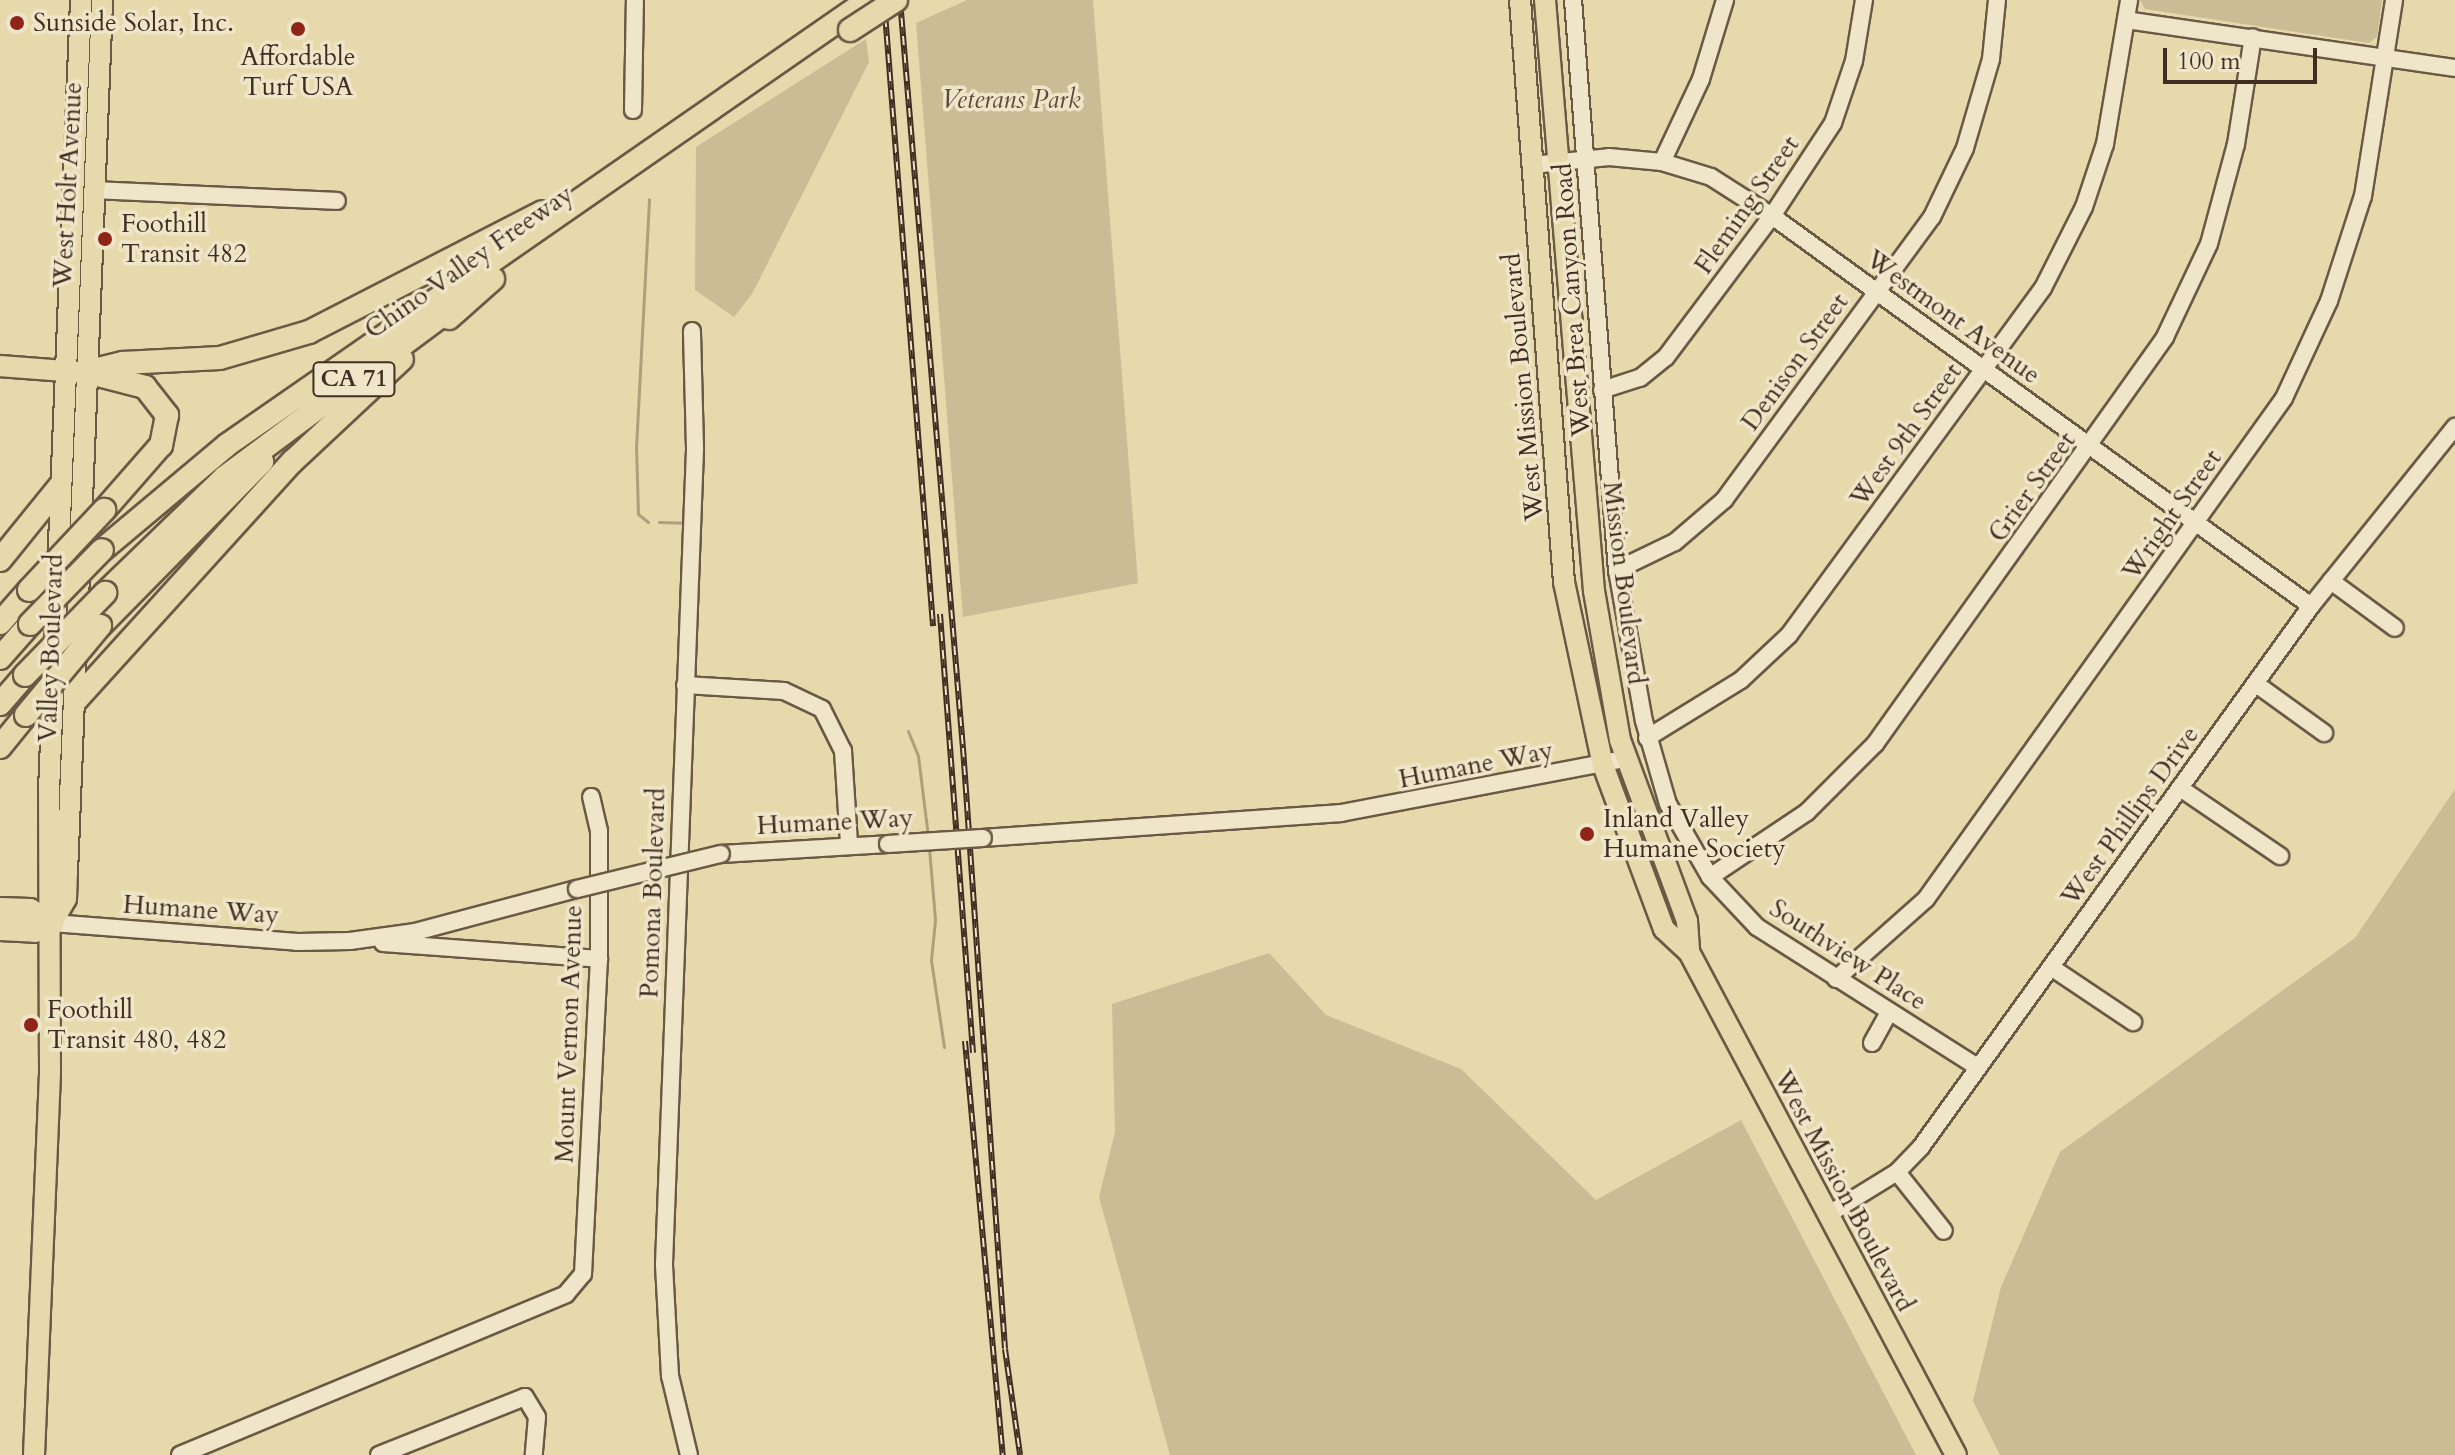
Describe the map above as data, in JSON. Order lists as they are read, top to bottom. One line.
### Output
{"streets":{"highway":["Chino Valley Freeway","CA 71"],"main road":["West Holt Avenue","West Mission Boulevard","Mission Boulevard","Valley Boulevard"],"street":["Fleming Street","West Brea Canyon Road","Westmont Avenue","Denison Street","West 9th Street","Grier Street","Wright Street","Humane Way","West Phillips Drive","Pomona Boulevard","Southview Place","Mount Vernon Avenue"]},"crossings":[["West Holt Avenue","Valley Boulevard"],["Fleming Street","West Brea Canyon Road"],["Fleming Street","Westmont Avenue"],["West Brea Canyon Road","Westmont Avenue"],["West Brea Canyon Road","Denison Street"],["West Brea Canyon Road","West 9th Street"],["West Brea Canyon Road","Southview Place"],["Westmont Avenue","Denison Street"],["Westmont Avenue","West Mission Boulevard"],["Westmont Avenue","West 9th Street"],["Westmont Avenue","Grier Street"],["Westmont Avenue","Wright Street"],["Westmont Avenue","Mission Boulevard"],["Westmont Avenue","West Phillips Drive"],["West Mission Boulevard","Mission Boulevard"],["West Mission Boulevard","Humane Way"],["West Mission Boulevard","West Phillips Drive"],["West 9th Street","Southview Place"],["Grier Street","Southview Place"],["Wright Street","Southview Place"],["Mission Boulevard","Humane Way"],["Valley Boulevard","Humane Way"],["West Phillips Drive","Southview Place"]],"parks":["Veterans Park"],"places":["Sunside Solar, Inc.","Affordable Turf USA","Foothill Transit 482","Inland Valley Humane Society","Foothill Transit 480, 482"],"scale_bar":"100 m"}
